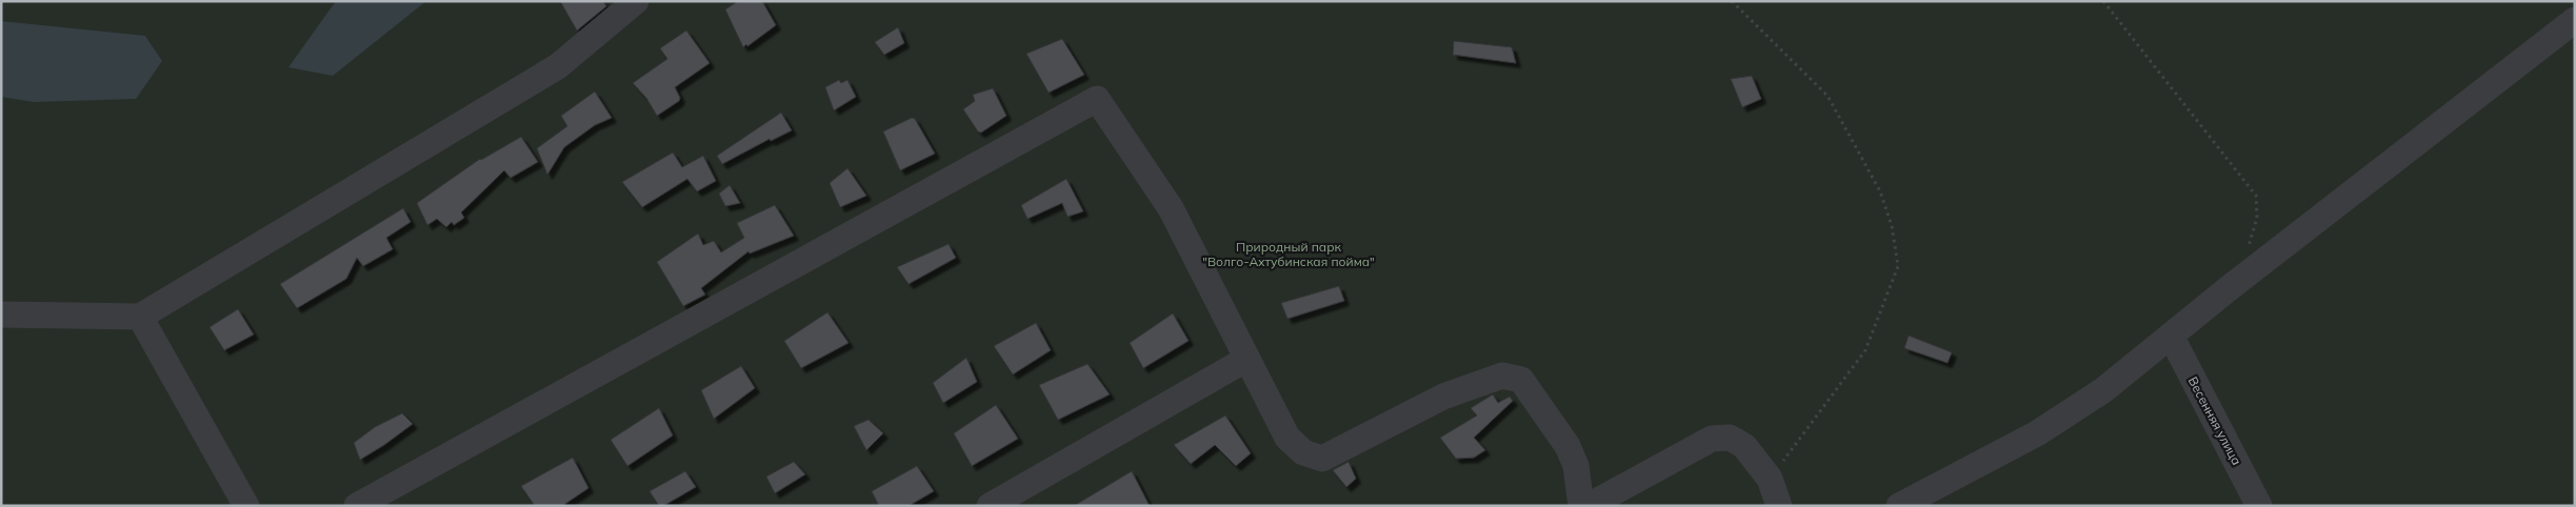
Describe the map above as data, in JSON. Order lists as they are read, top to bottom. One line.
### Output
{"streets":{"street":["Весенняя улица"]},"parks":["Природный парк \"Волго-Ахтубинская пойма\""]}
